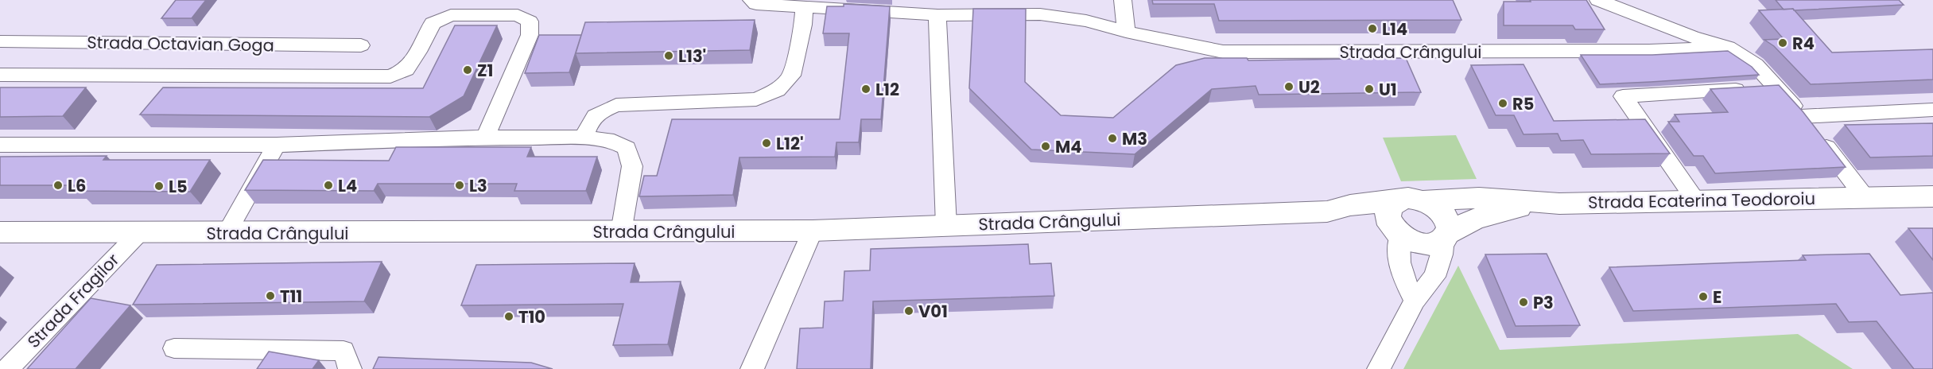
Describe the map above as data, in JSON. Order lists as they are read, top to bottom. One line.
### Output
{"streets":{"main road":["Strada Crângului","Strada Ecaterina Teodoroiu"],"street":["Strada Octavian Goga","Strada Fragilor"]},"crossings":[["Strada Crângului","Strada Ecaterina Teodoroiu"],["Strada Crângului","Strada Fragilor"]],"places":["L14","R4","L13'","Z1","U2","L12","U1","R5","M3","L12'","M4","L6","L4","L3","L5","T11","E","P3","V01","T10"]}
